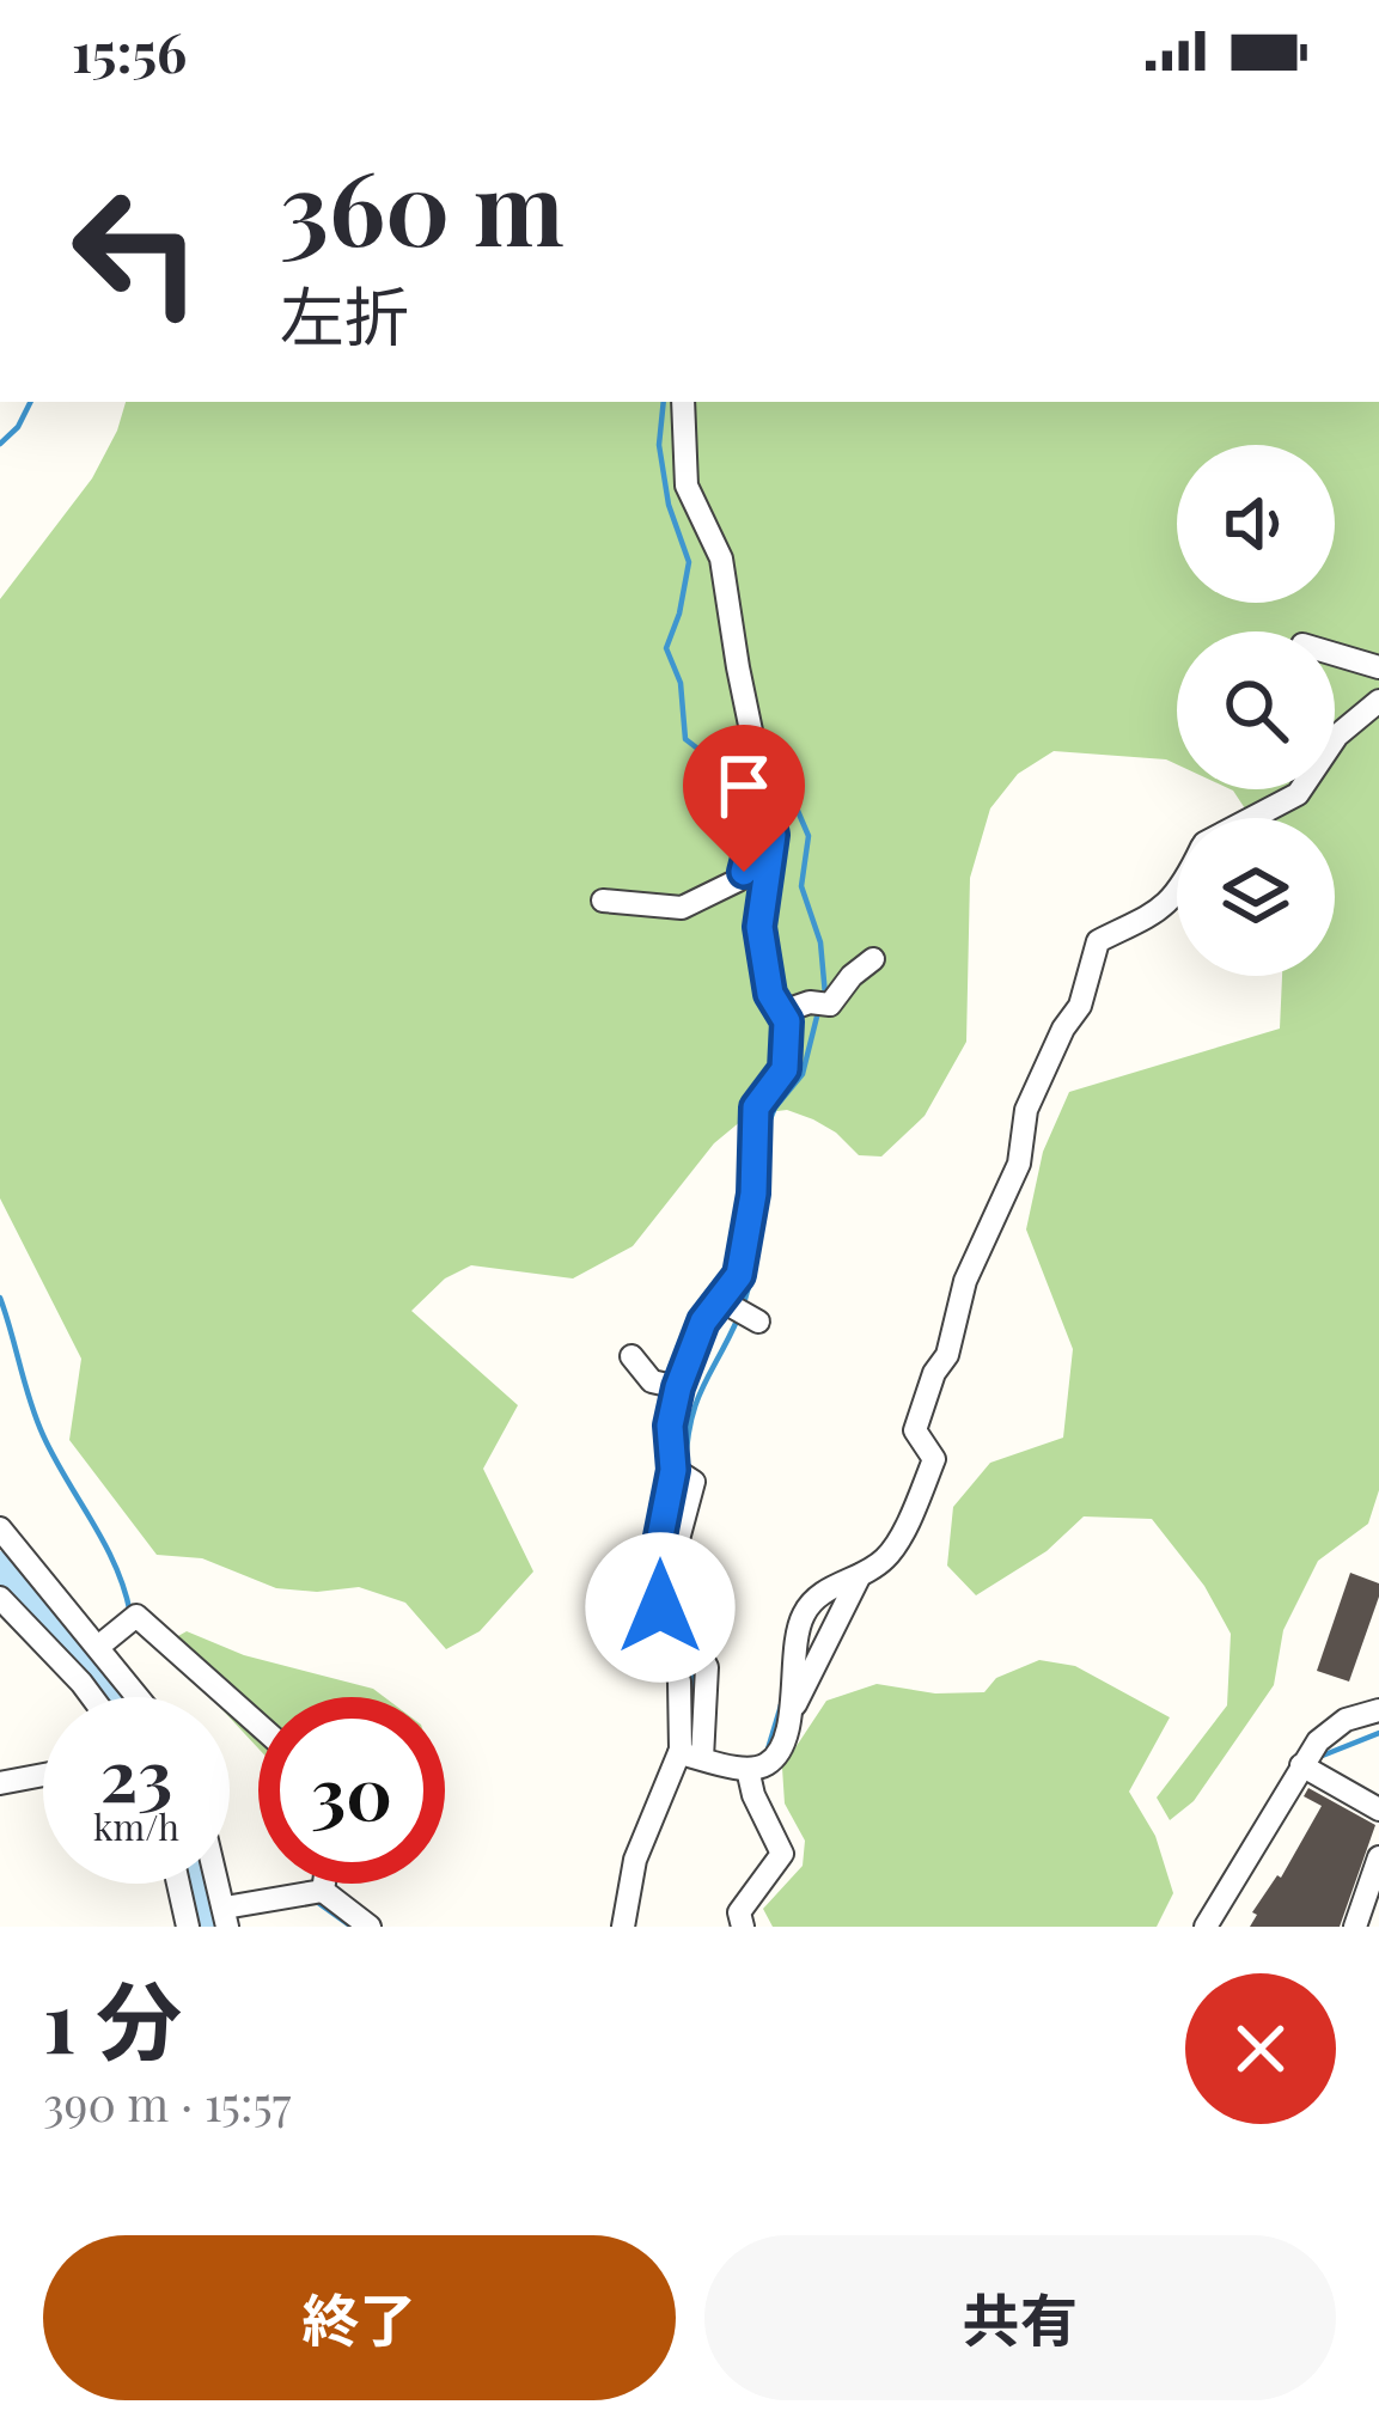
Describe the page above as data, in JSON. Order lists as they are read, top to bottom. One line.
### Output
{"page":{"status":"15:56","turn":["360 m","左折"],"speed":"23 km/h","limit":"30","heading":["1 分","390 m · 15:57"],"buttons":["終了","共有"]}}
